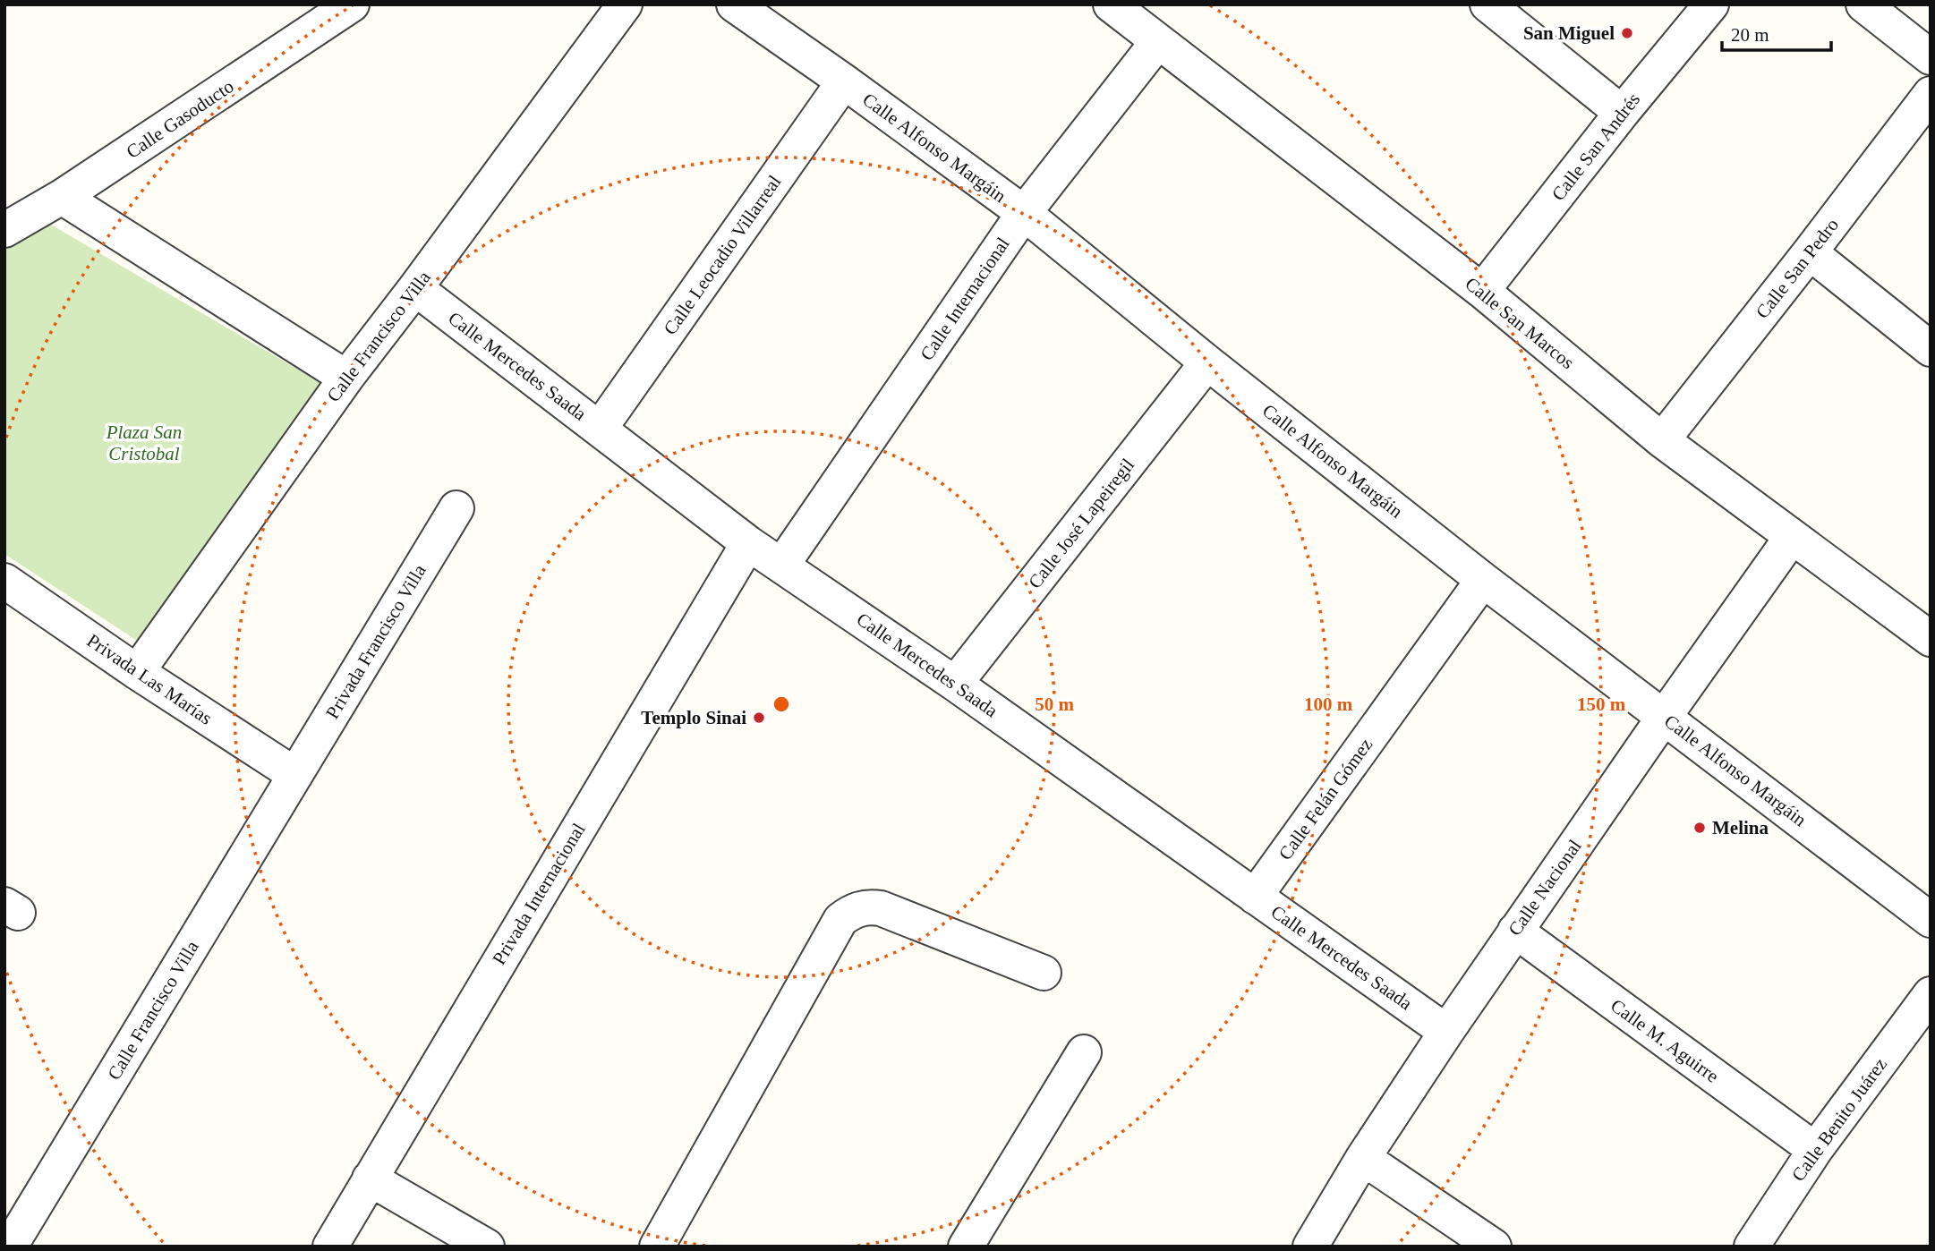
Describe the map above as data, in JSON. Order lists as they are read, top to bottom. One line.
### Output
{"streets":{"street":["Calle Gasoducto","Calle San Andrés","Calle Alfonso Margáin","Calle Leocadio Villarreal","Calle San Pedro","Calle Internacional","Calle San Marcos","Calle Francisco Villa","Calle Mercedes Saada","Calle José Lapeiregil","Privada Francisco Villa","Privada Las Marías","Calle Felán Gómez","Calle Nacional","Privada Internacional","Calle M. Aguirre","Calle Benito Juárez"]},"crossings":[["Calle San Andrés","Calle San Marcos"],["Calle Alfonso Margáin","Calle Leocadio Villarreal"],["Calle Alfonso Margáin","Calle Internacional"],["Calle Alfonso Margáin","Calle José Lapeiregil"],["Calle Alfonso Margáin","Calle Felán Gómez"],["Calle Alfonso Margáin","Calle Nacional"],["Calle Leocadio Villarreal","Calle Mercedes Saada"],["Calle San Pedro","Calle San Marcos"],["Calle Internacional","Calle San Marcos"],["Calle Internacional","Calle Mercedes Saada"],["Calle San Marcos","Calle Nacional"],["Calle Francisco Villa","Calle Mercedes Saada"],["Calle Francisco Villa","Privada Francisco Villa"],["Calle Francisco Villa","Privada Las Marías"],["Calle Mercedes Saada","Calle José Lapeiregil"],["Calle Mercedes Saada","Calle Felán Gómez"],["Calle Mercedes Saada","Calle Nacional"],["Calle Mercedes Saada","Privada Internacional"],["Privada Francisco Villa","Privada Las Marías"],["Calle Nacional","Calle M. Aguirre"],["Calle M. Aguirre","Calle Benito Juárez"]],"parks":["Plaza San Cristobal"],"places":["San Miguel","Templo Sinai","Melina"],"scale_bar":"20 m","rings":["50 m","100 m","150 m"]}
